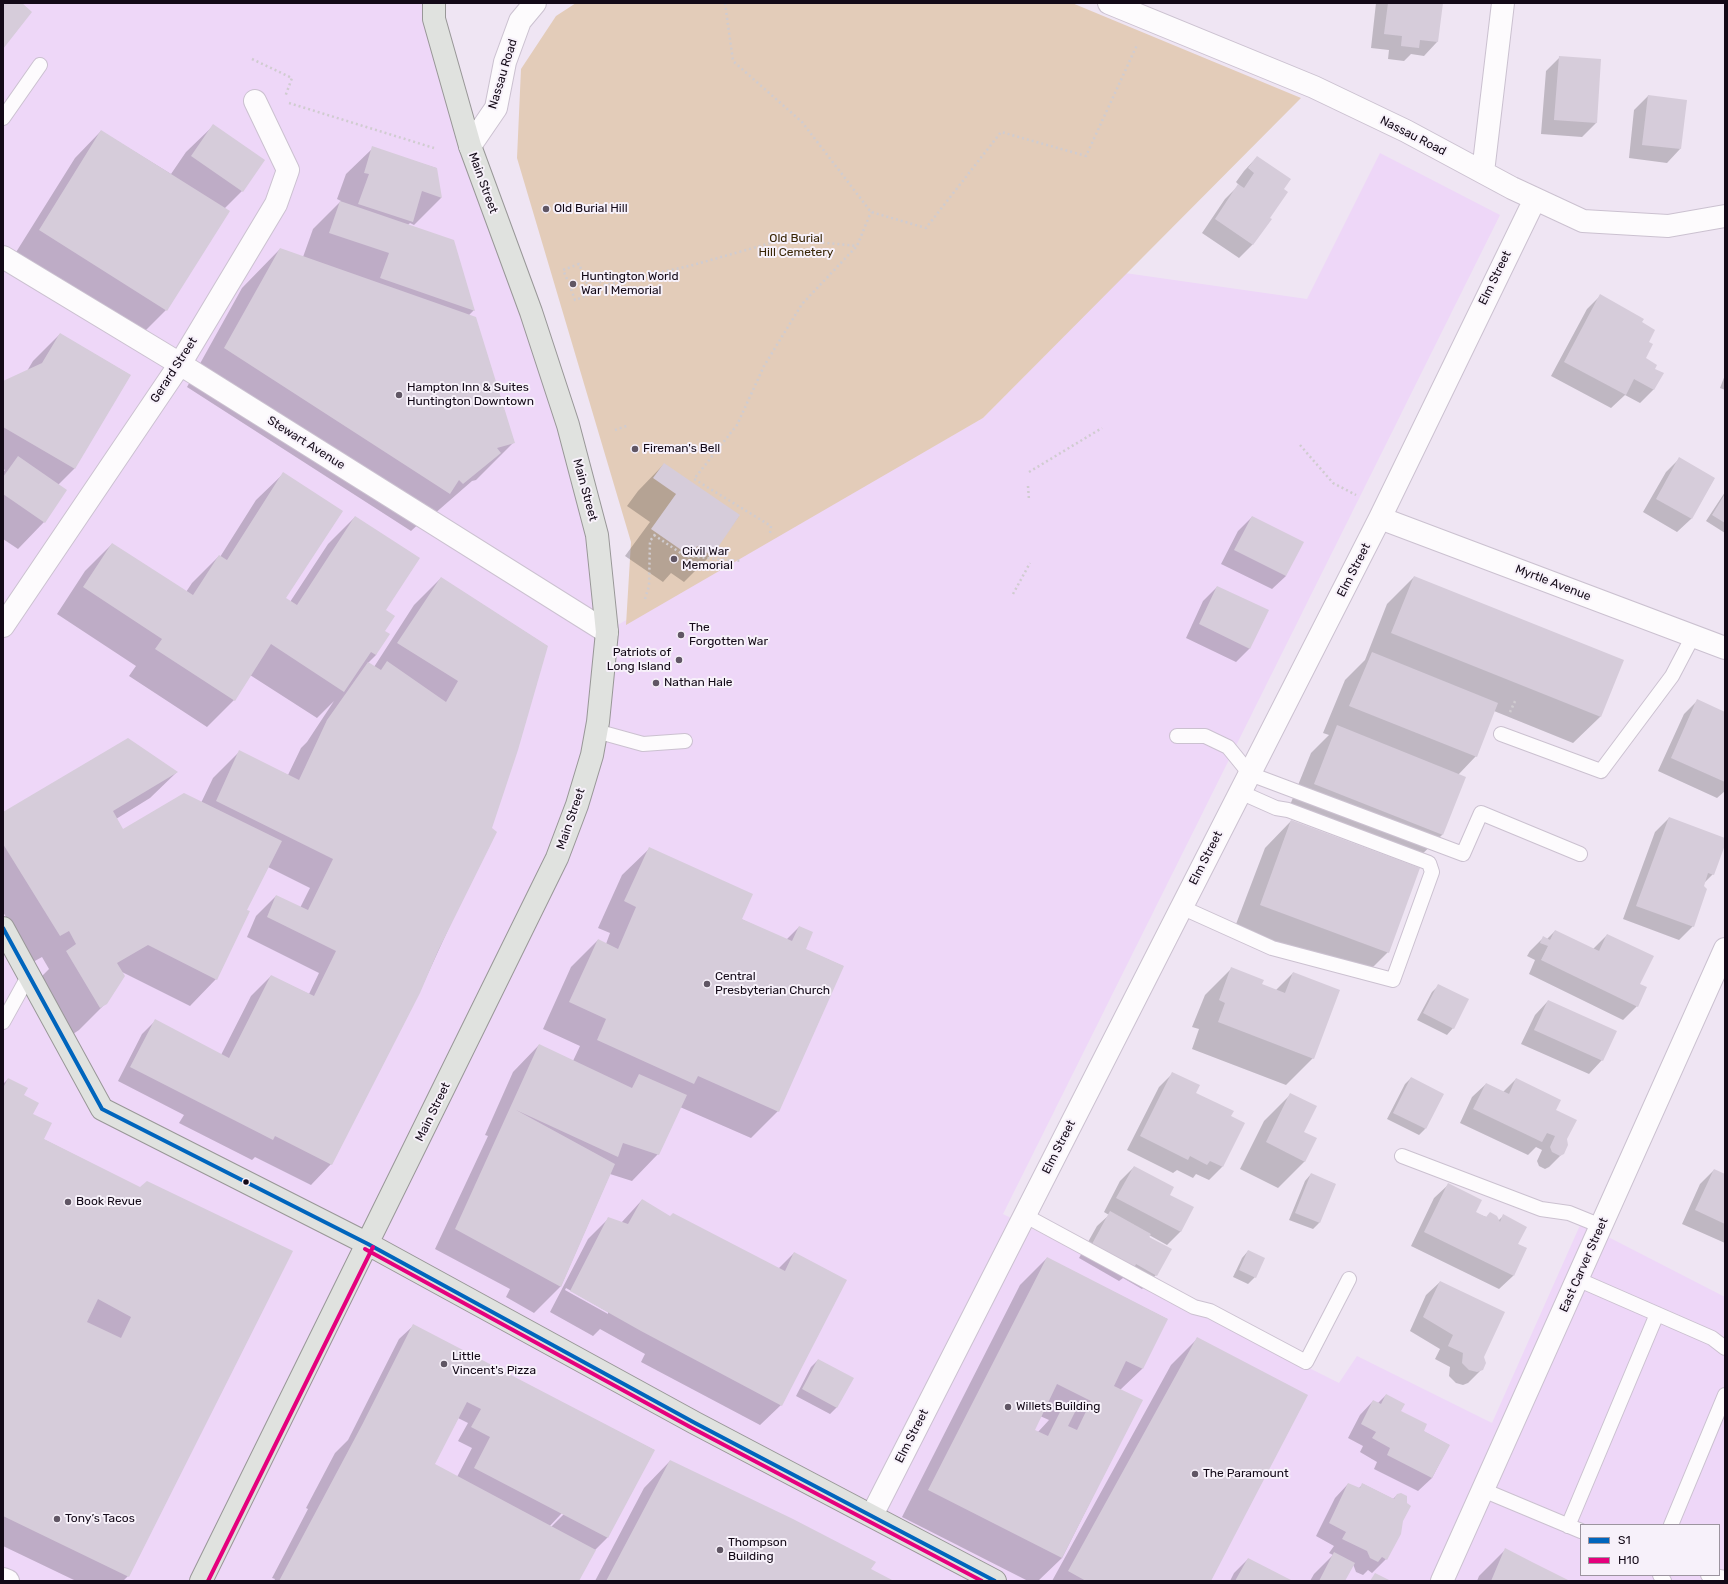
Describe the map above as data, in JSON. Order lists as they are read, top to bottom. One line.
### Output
{"streets":{"main road":["Main Street"],"street":["Nassau Road","Elm Street","Gerard Street","Stewart Avenue","Myrtle Avenue","East Carver Street"]},"crossings":[["Nassau Road","Main Street"],["Nassau Road","Elm Street"],["Main Street","Stewart Avenue"],["Elm Street","Myrtle Avenue"],["Gerard Street","Stewart Avenue"]],"parks":["Old Burial Hill Cemetery"],"places":["Old Burial Hill","Huntington World War I Memorial","Hampton Inn & Suites Huntington Downtown","Fireman's Bell","Civil War Memorial","The Forgotten War","Patriots of Long Island","Nathan Hale","Central Presbyterian Church","Book Revue","Little Vincent's Pizza","Willets Building","The Paramount","Tony’s Tacos","Thompson Building"],"lines":["transit line S1","transit line H10"],"legend":["S1","H10"]}
